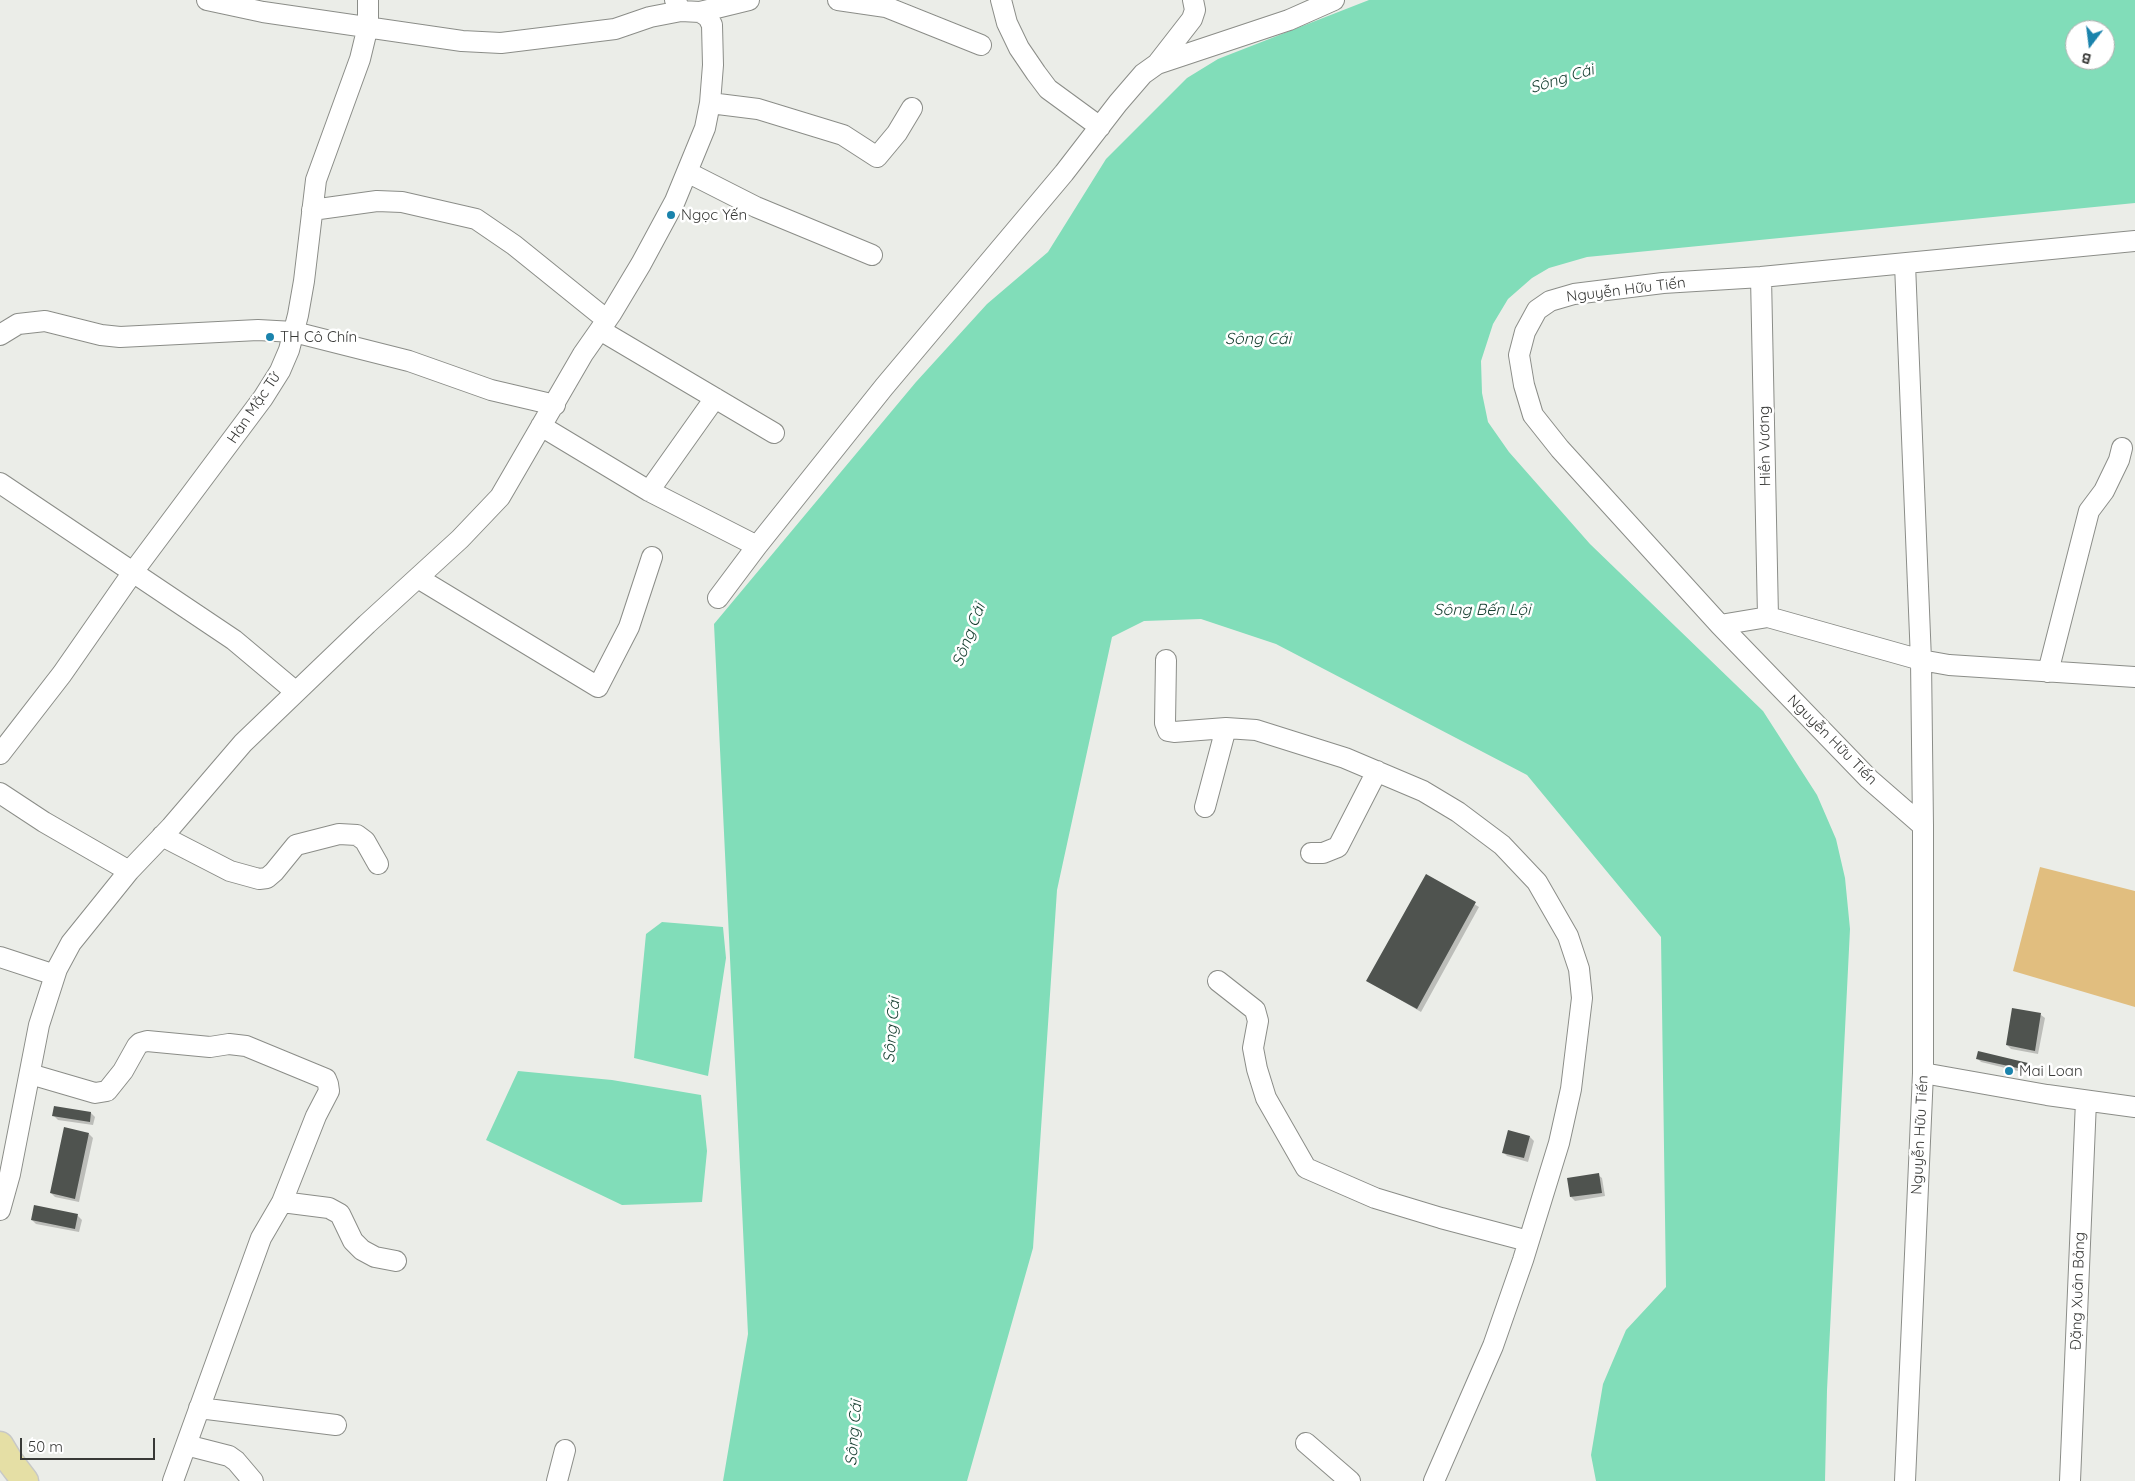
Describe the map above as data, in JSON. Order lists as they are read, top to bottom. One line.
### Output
{"streets":{"street":["Nguyễn Hữu Tiến","Hàn Mặc Tử","Hiền Vương","Đặng Xuân Bảng"]},"crossings":[["Nguyễn Hữu Tiến","Hiền Vương"]],"water":["Sông Cái","Sông Bến Lội"],"places":["Ngọc Yến","TH Cô Chín","Mai Loan"],"scale_bar":"50 m","north":"bottom"}
